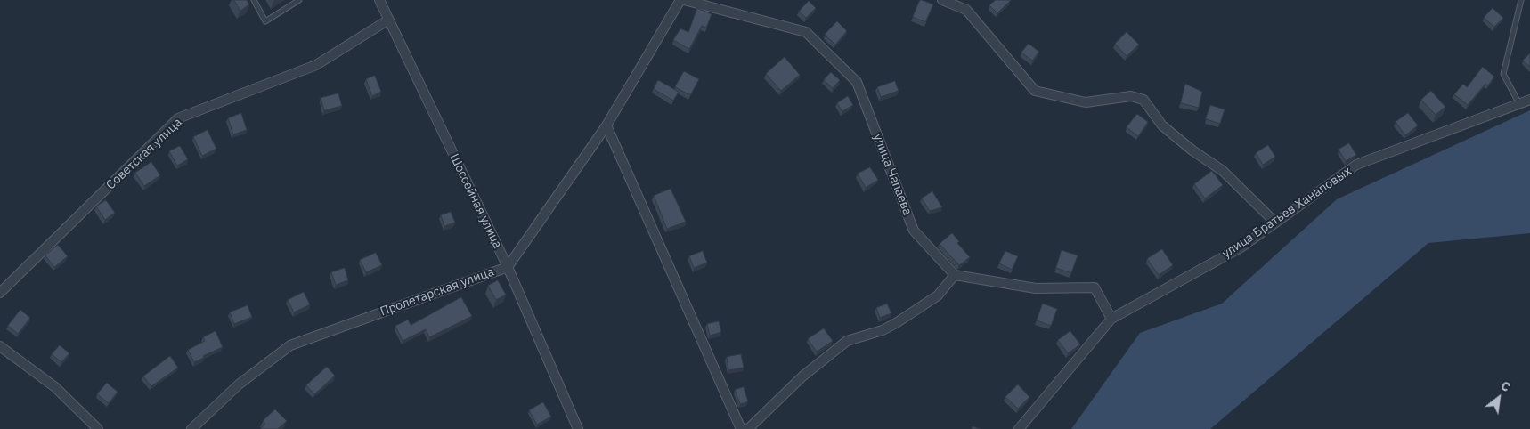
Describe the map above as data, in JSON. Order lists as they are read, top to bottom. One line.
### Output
{"streets":{"street":["Советская улица","улица Чапаева","Шоссейная улица","улица Братьев Ханаповых","Пролетарская улица"]},"crossings":[["Советская улица","Шоссейная улица"],["Шоссейная улица","Пролетарская улица"]],"north":"top right"}
